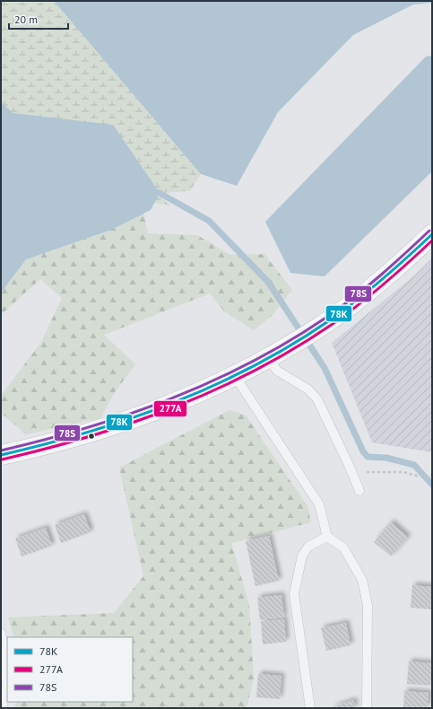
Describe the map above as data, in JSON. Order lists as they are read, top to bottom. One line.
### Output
{"lines":["transit line 78S","transit line 78K","transit line 277A"],"legend":["78K","277A","78S"],"scale_bar":"20 m"}
